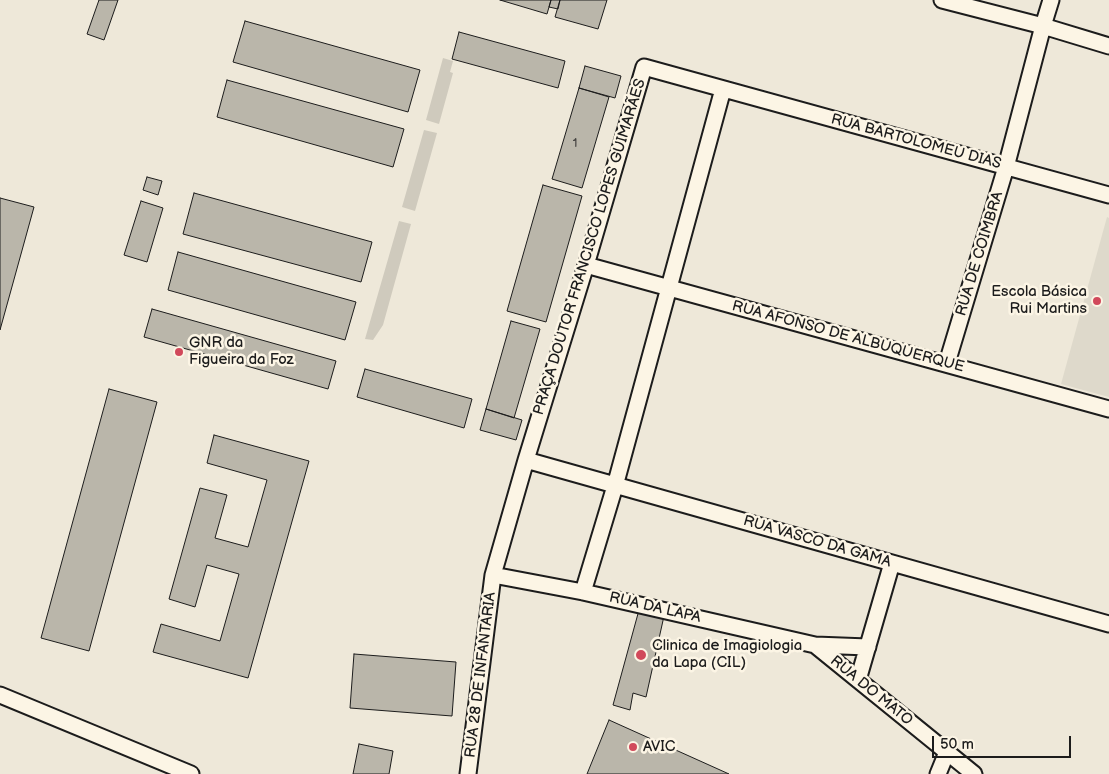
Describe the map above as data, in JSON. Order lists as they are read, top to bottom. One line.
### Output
{"streets":{"street":["RUA BARTOLOMEU DIAS","PRAÇA DOUTOR FRANCISCO LOPES GUIMARÃES","RUA DE COIMBRA","RUA AFONSO DE ALBUQUERQUE","RUA VASCO DA GAMA","RUA DA LAPA","RUA 28 DE INFANTARIA","RUA DO MATO"]},"crossings":[["RUA BARTOLOMEU DIAS","PRAÇA DOUTOR FRANCISCO LOPES GUIMARÃES"],["RUA BARTOLOMEU DIAS","RUA DE COIMBRA"],["PRAÇA DOUTOR FRANCISCO LOPES GUIMARÃES","RUA AFONSO DE ALBUQUERQUE"],["PRAÇA DOUTOR FRANCISCO LOPES GUIMARÃES","RUA VASCO DA GAMA"],["PRAÇA DOUTOR FRANCISCO LOPES GUIMARÃES","RUA DA LAPA"],["PRAÇA DOUTOR FRANCISCO LOPES GUIMARÃES","RUA 28 DE INFANTARIA"],["RUA DE COIMBRA","RUA AFONSO DE ALBUQUERQUE"],["RUA DA LAPA","RUA 28 DE INFANTARIA"],["RUA DA LAPA","RUA DO MATO"]],"places":["Escola Básica Rui Martins","GNR da Figueira da Foz","Clinica de Imagiologia da Lapa (CIL)","AVIC"],"house_numbers":["1"],"scale_bar":"50 m"}
